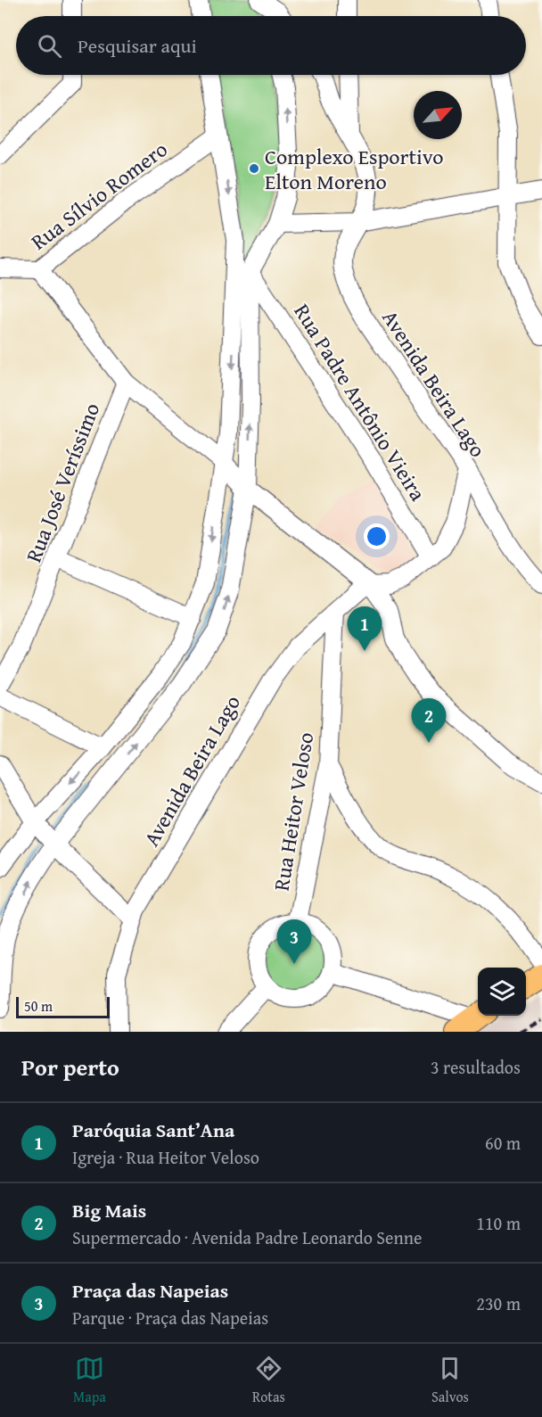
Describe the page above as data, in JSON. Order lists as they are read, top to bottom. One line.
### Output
{"streets":{"street":["Rua Sílvio Romero","Avenida Beira Lago","Rua Padre Antônio Vieira","Rua José Veríssimo","Rua Heitor Veloso"]},"crossings":[["Avenida Beira Lago","Rua Padre Antônio Vieira"],["Avenida Beira Lago","Rua Heitor Veloso"]],"places":["Complexo Esportivo Elton Moreno"],"scale_bar":"50 m","north":"top right","page":{"search":"Pesquisar aqui","pins":["1","2","3"],"scale":"50 m","heading":["Por perto","3 resultados"],"list":[{"mark":"1","name":"Paróquia Sant’Ana","note":"Igreja · Rua Heitor Veloso","value":"60 m"},{"mark":"2","name":"Big Mais","note":"Supermercado · Avenida Padre Leonardo Senne","value":"110 m"},{"mark":"3","name":"Praça das Napeias","note":"Parque · Praça das Napeias","value":"230 m"}],"nav":["Mapa","Rotas","Salvos"]}}
